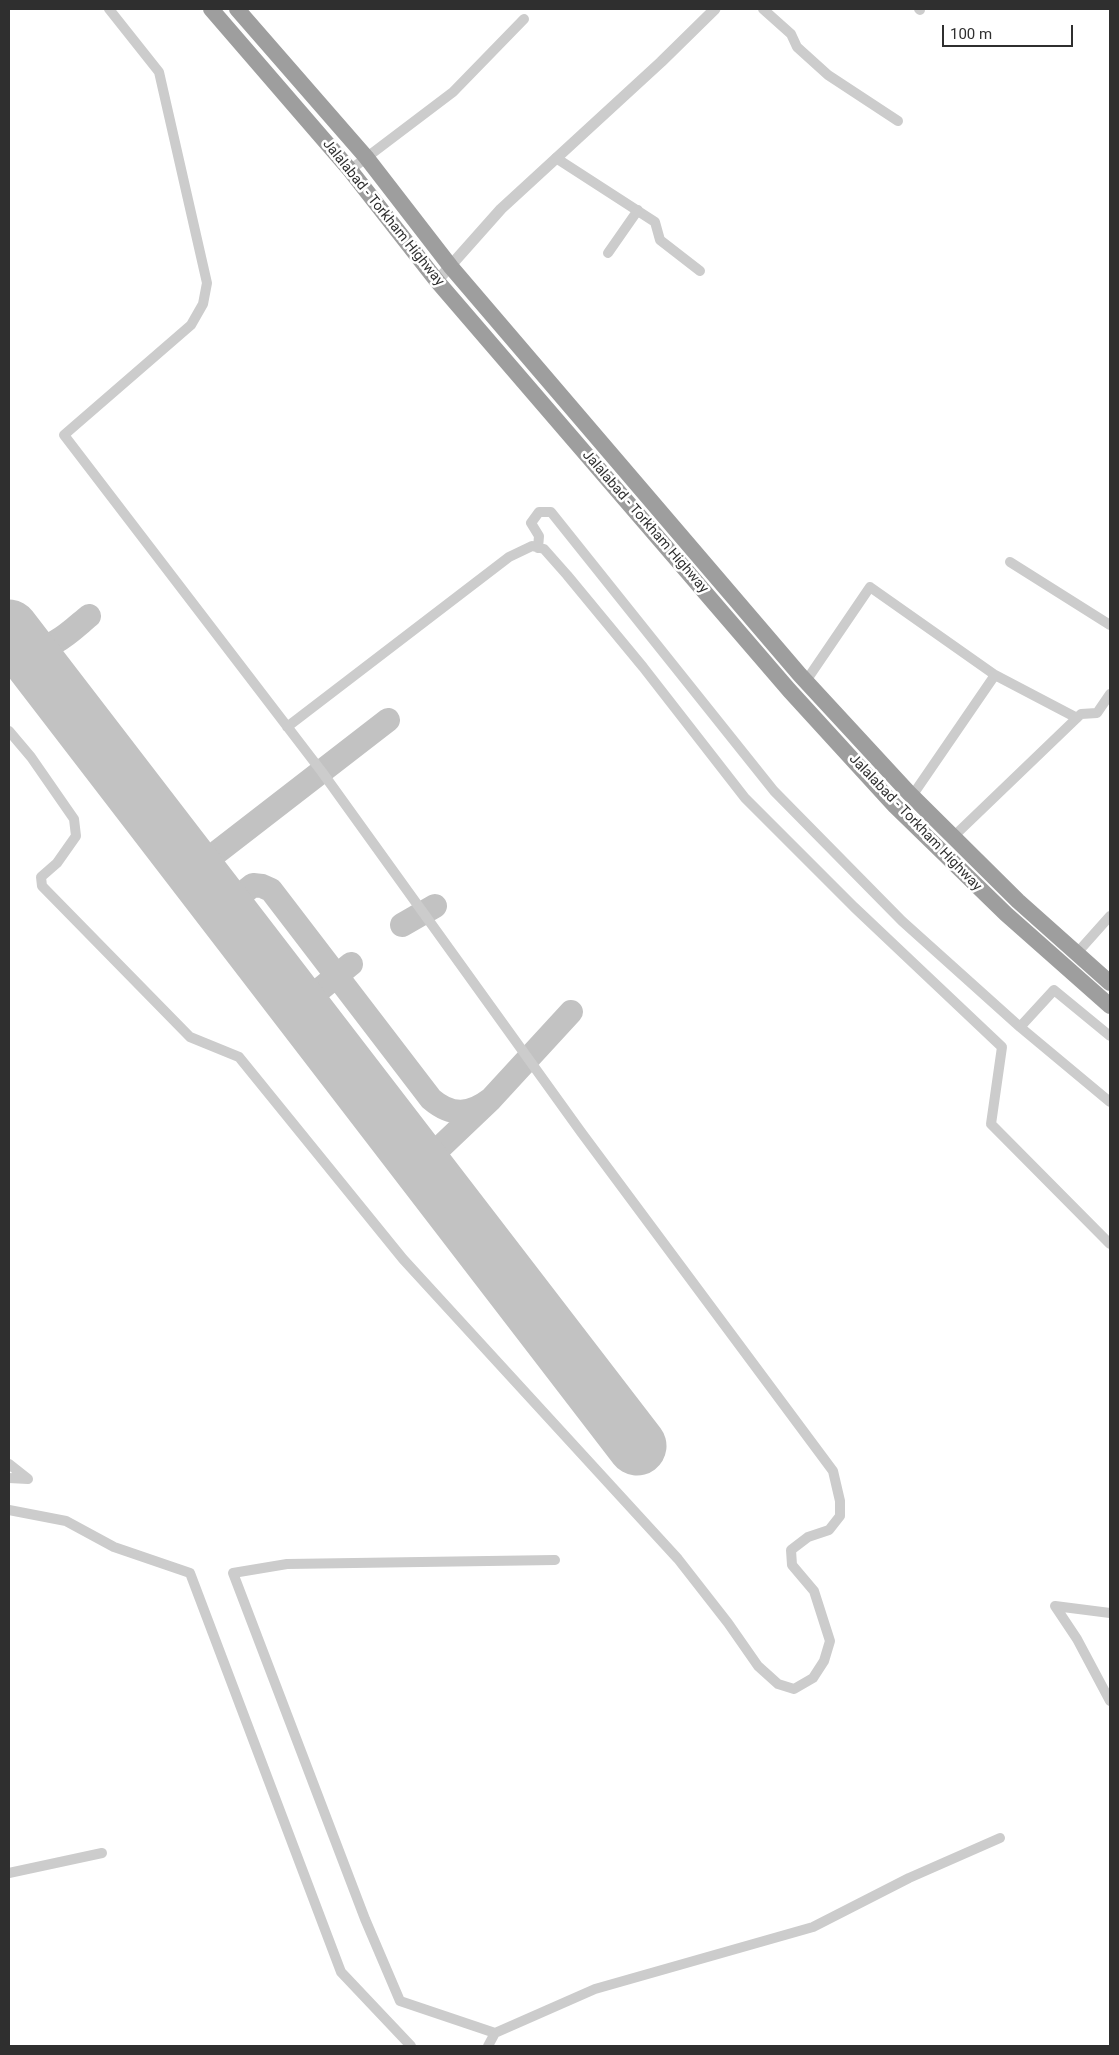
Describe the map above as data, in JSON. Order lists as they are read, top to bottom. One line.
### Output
{"streets":{"highway":["Jalalabad - Torkham Highway"]},"scale_bar":"100 m"}
